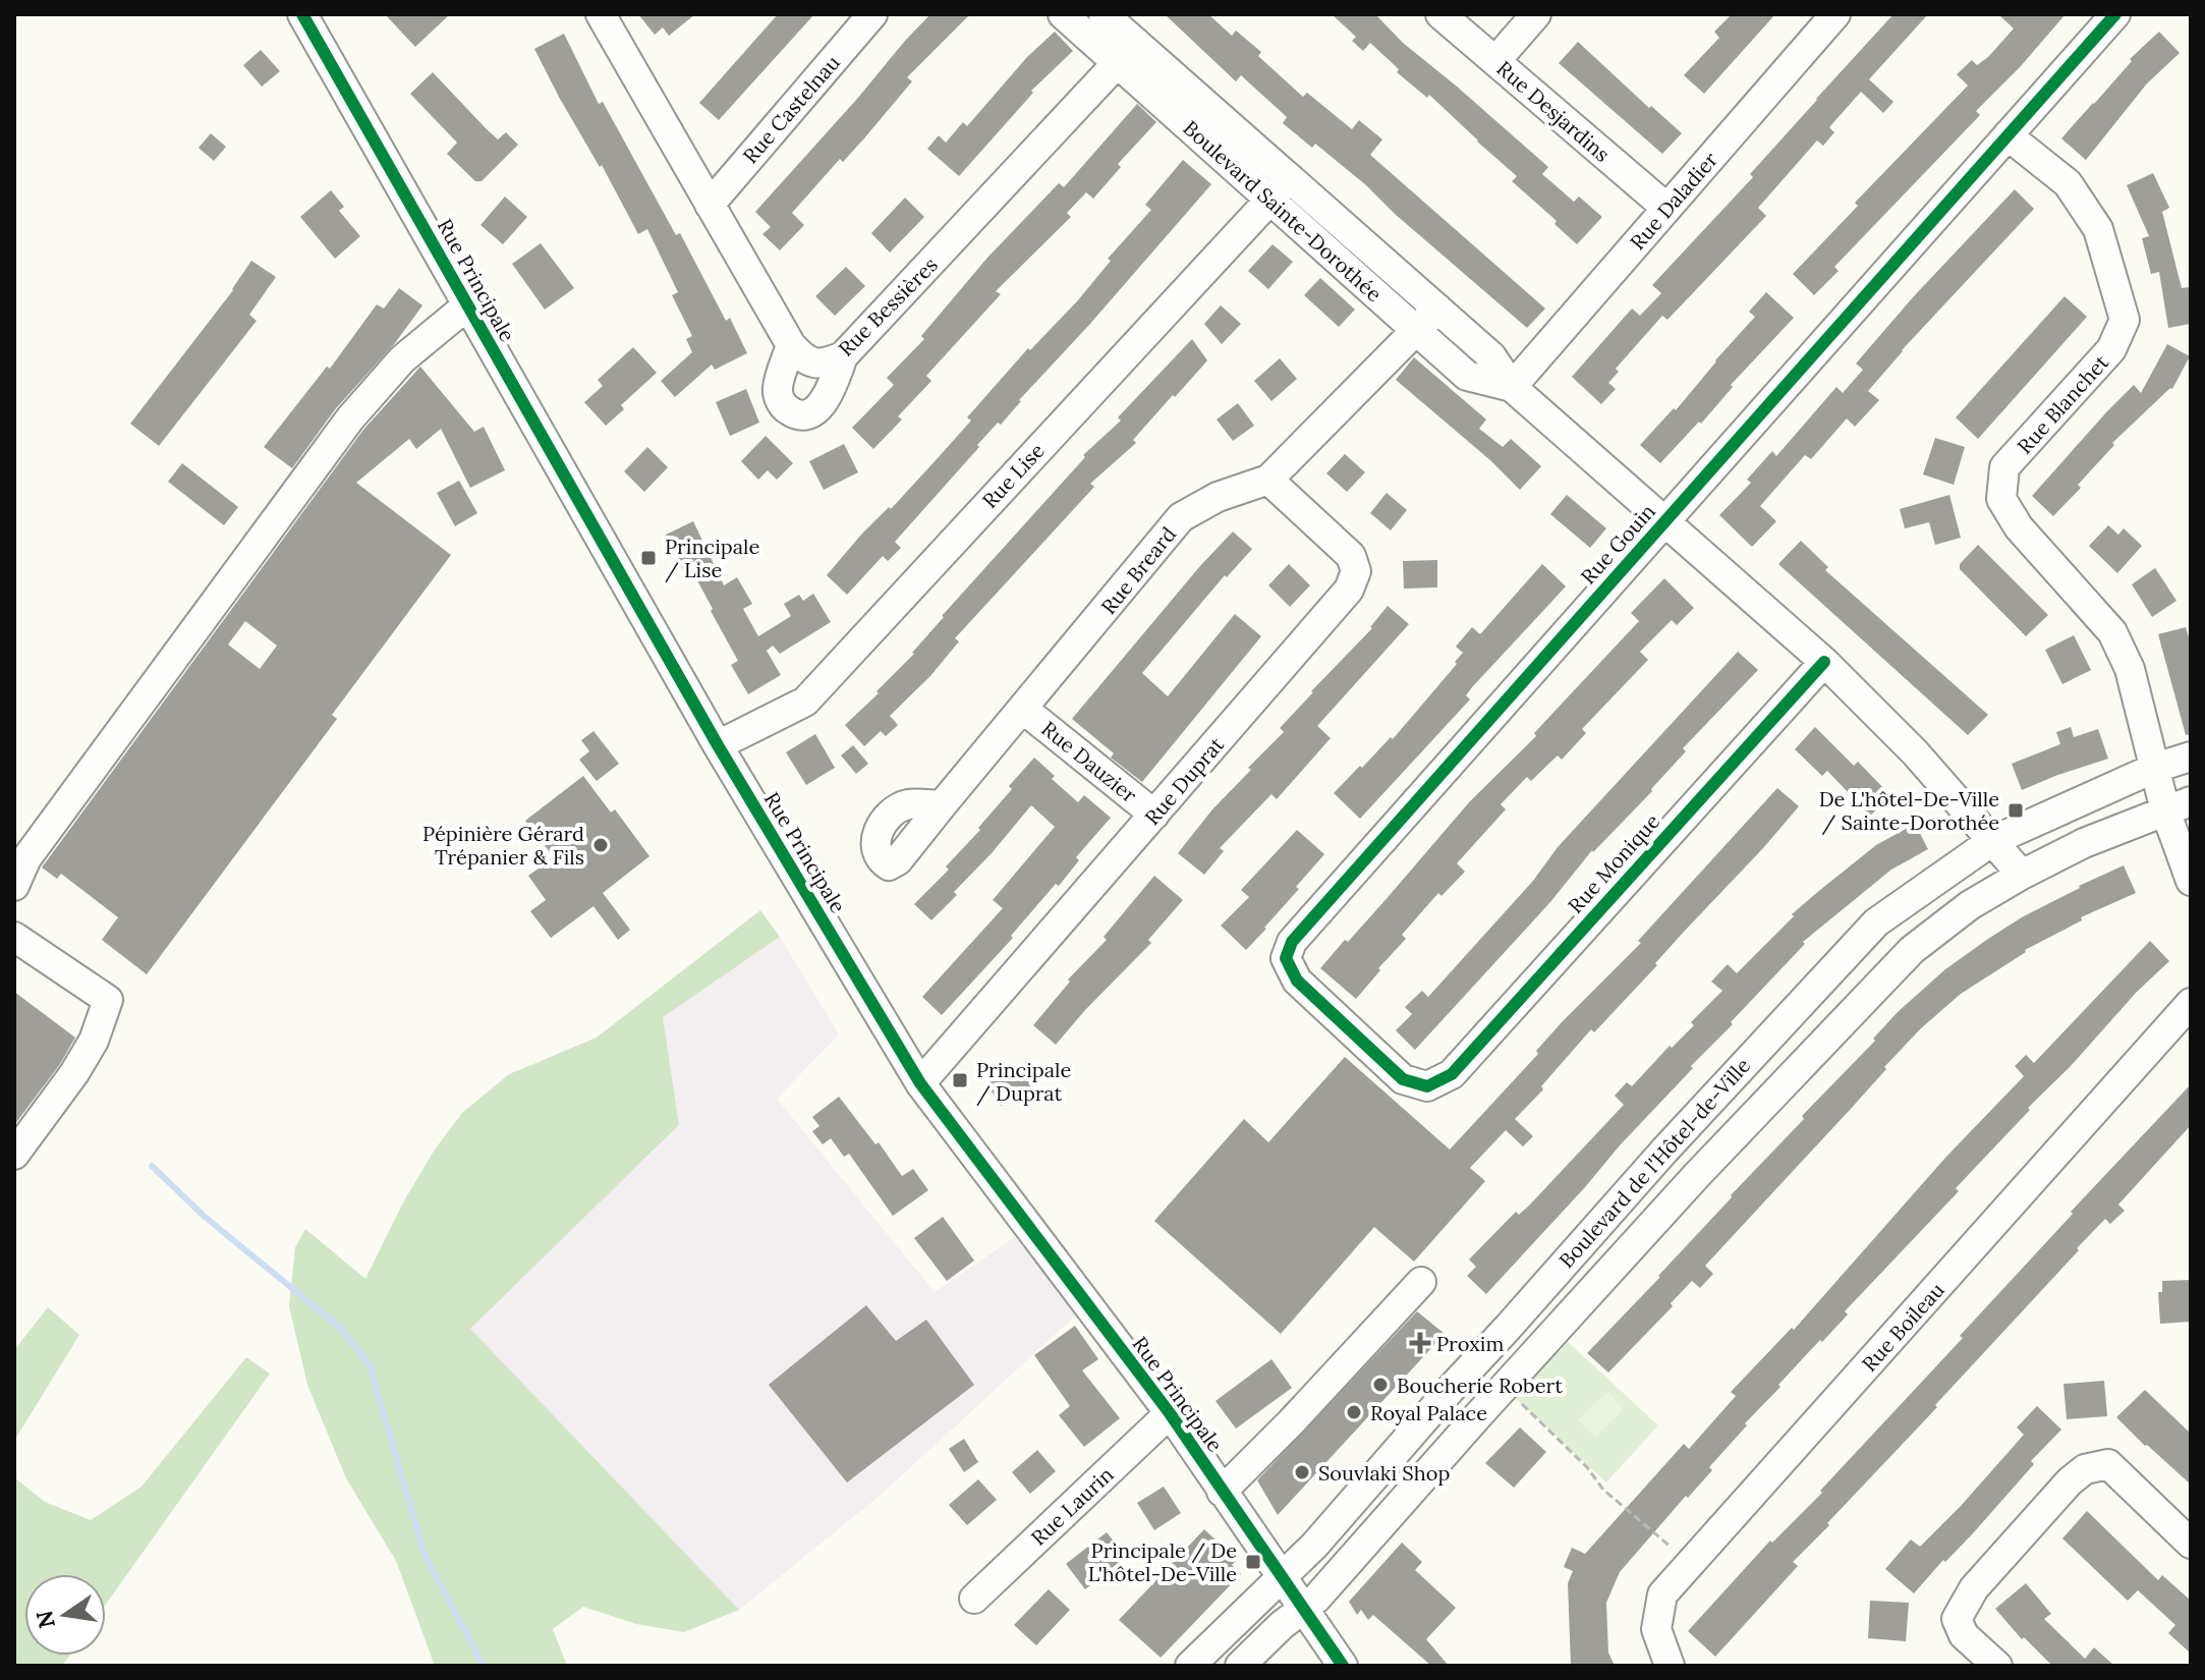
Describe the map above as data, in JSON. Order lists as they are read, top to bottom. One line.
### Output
{"streets":{"street":["Rue Castelnau","Rue Desjardins","Rue Daladier","Boulevard Sainte-Dorothée","Rue Principale","Rue Bessières","Rue Blanchet","Rue Lise","Rue Gouin","Rue Breard","Rue Dauzier","Rue Duprat","Rue Monique","Boulevard de l'Hôtel-de-Ville","Rue Boileau","Rue Laurin"]},"crossings":[["Rue Desjardins","Rue Daladier"],["Rue Daladier","Boulevard Sainte-Dorothée"],["Boulevard Sainte-Dorothée","Rue Bessières"],["Boulevard Sainte-Dorothée","Rue Lise"],["Boulevard Sainte-Dorothée","Rue Gouin"],["Boulevard Sainte-Dorothée","Rue Breard"],["Boulevard Sainte-Dorothée","Rue Monique"],["Boulevard Sainte-Dorothée","Boulevard de l'Hôtel-de-Ville"],["Rue Principale","Rue Lise"],["Rue Principale","Rue Duprat"],["Rue Principale","Boulevard de l'Hôtel-de-Ville"],["Rue Principale","Rue Laurin"],["Rue Blanchet","Rue Gouin"],["Rue Blanchet","Boulevard de l'Hôtel-de-Ville"],["Rue Gouin","Rue Monique"],["Rue Breard","Rue Dauzier"],["Rue Breard","Rue Duprat"],["Rue Dauzier","Rue Duprat"]],"places":{"transit":["Principale / Lise","De L'hôtel-De-Ville / Sainte-Dorothée","Principale / Duprat","Principale / De L'hôtel-De-Ville"],"other":["Pépinière Gérard Trépanier & Fils","Boucherie Robert","Royal Palace","Souvlaki Shop"],"health":["Proxim"]},"north":"left"}
